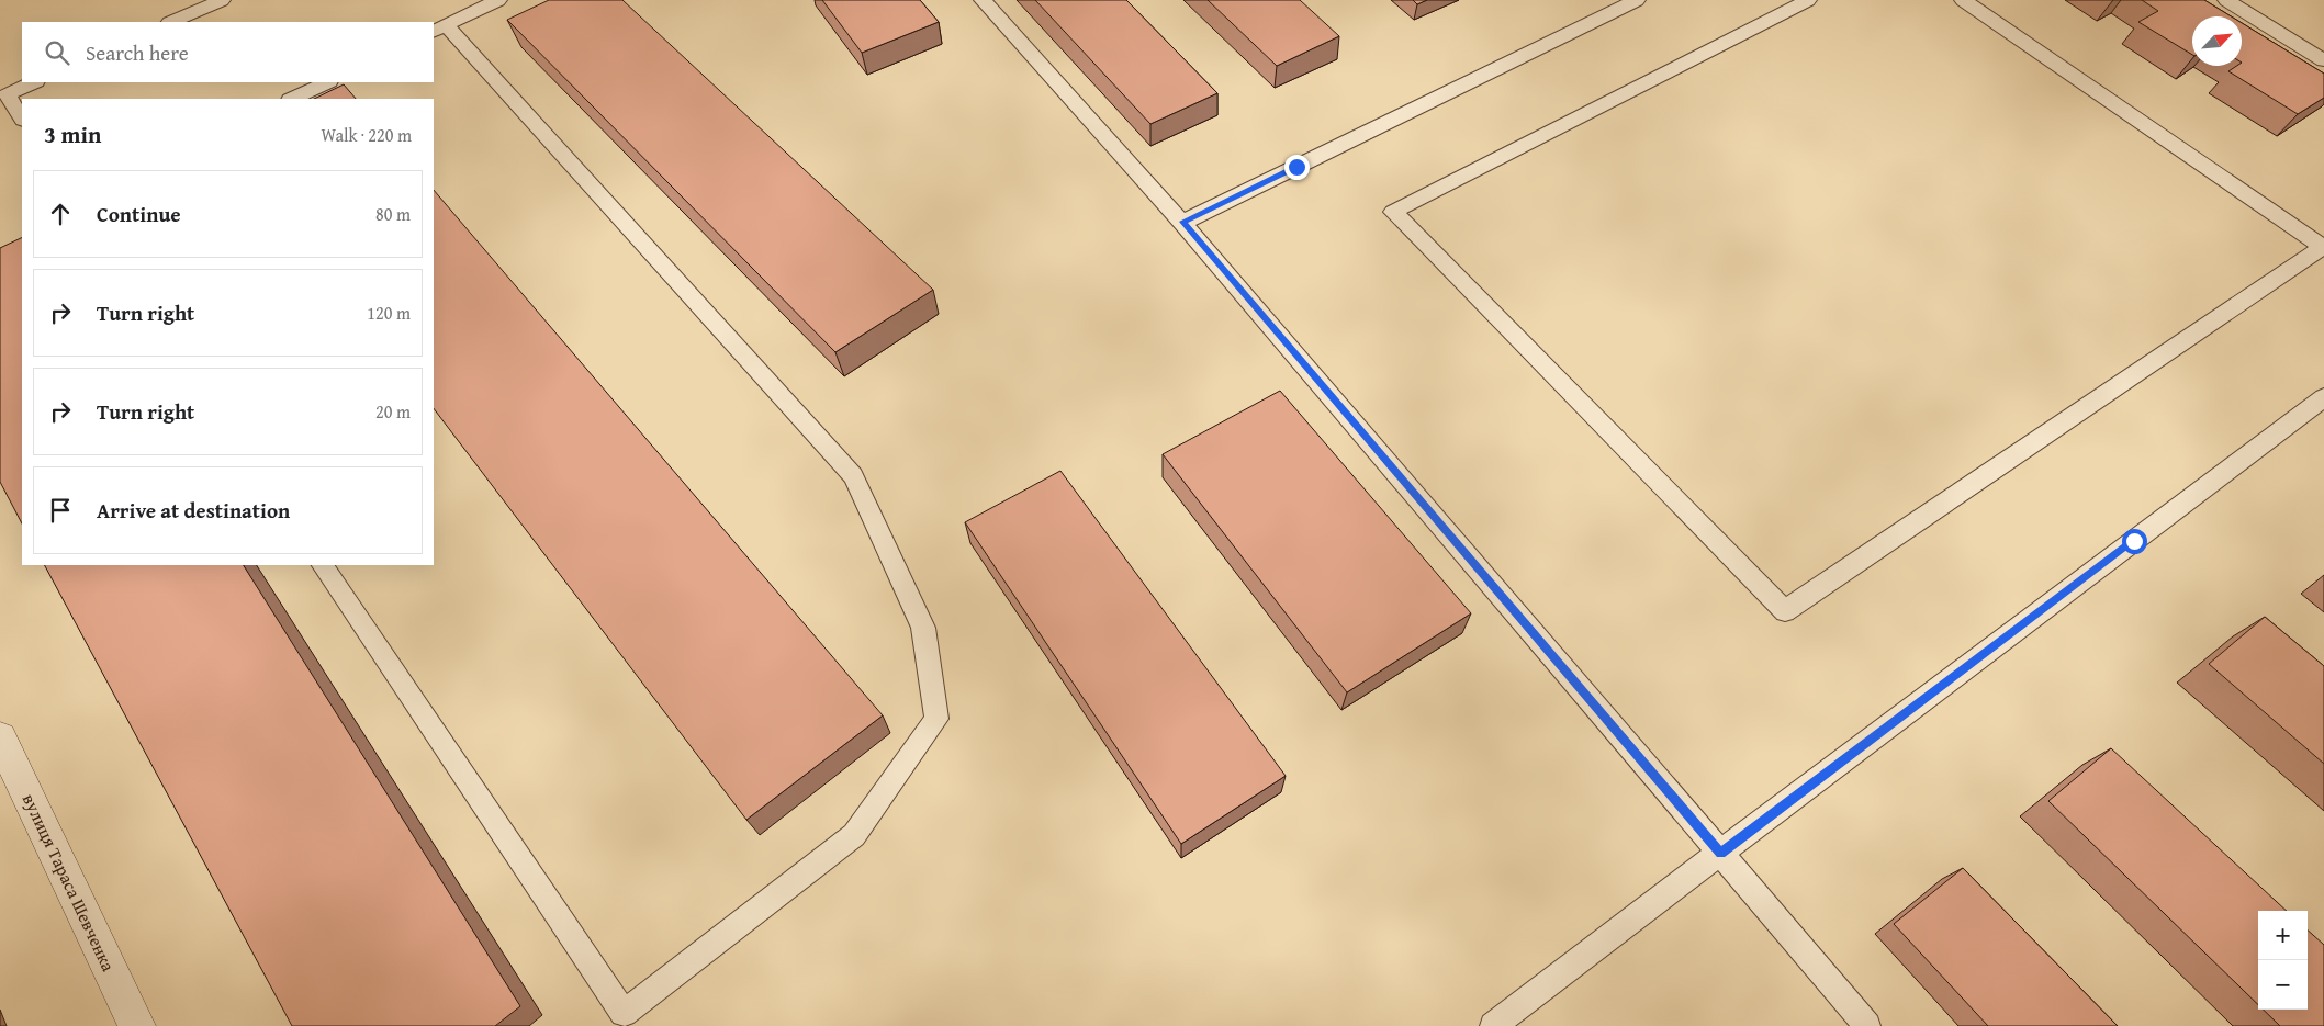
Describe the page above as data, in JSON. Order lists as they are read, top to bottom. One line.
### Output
{"streets":{"street":["вулиця Тараса Шевченка"]},"north":"top right","page":{"search":"Search here","heading":["3 min","Walk · 220 m"],"list":[["Continue","80 m"],["Turn right","120 m"],["Turn right","20 m"],"Arrive at destination"],"map_buttons":["+","−"]}}
